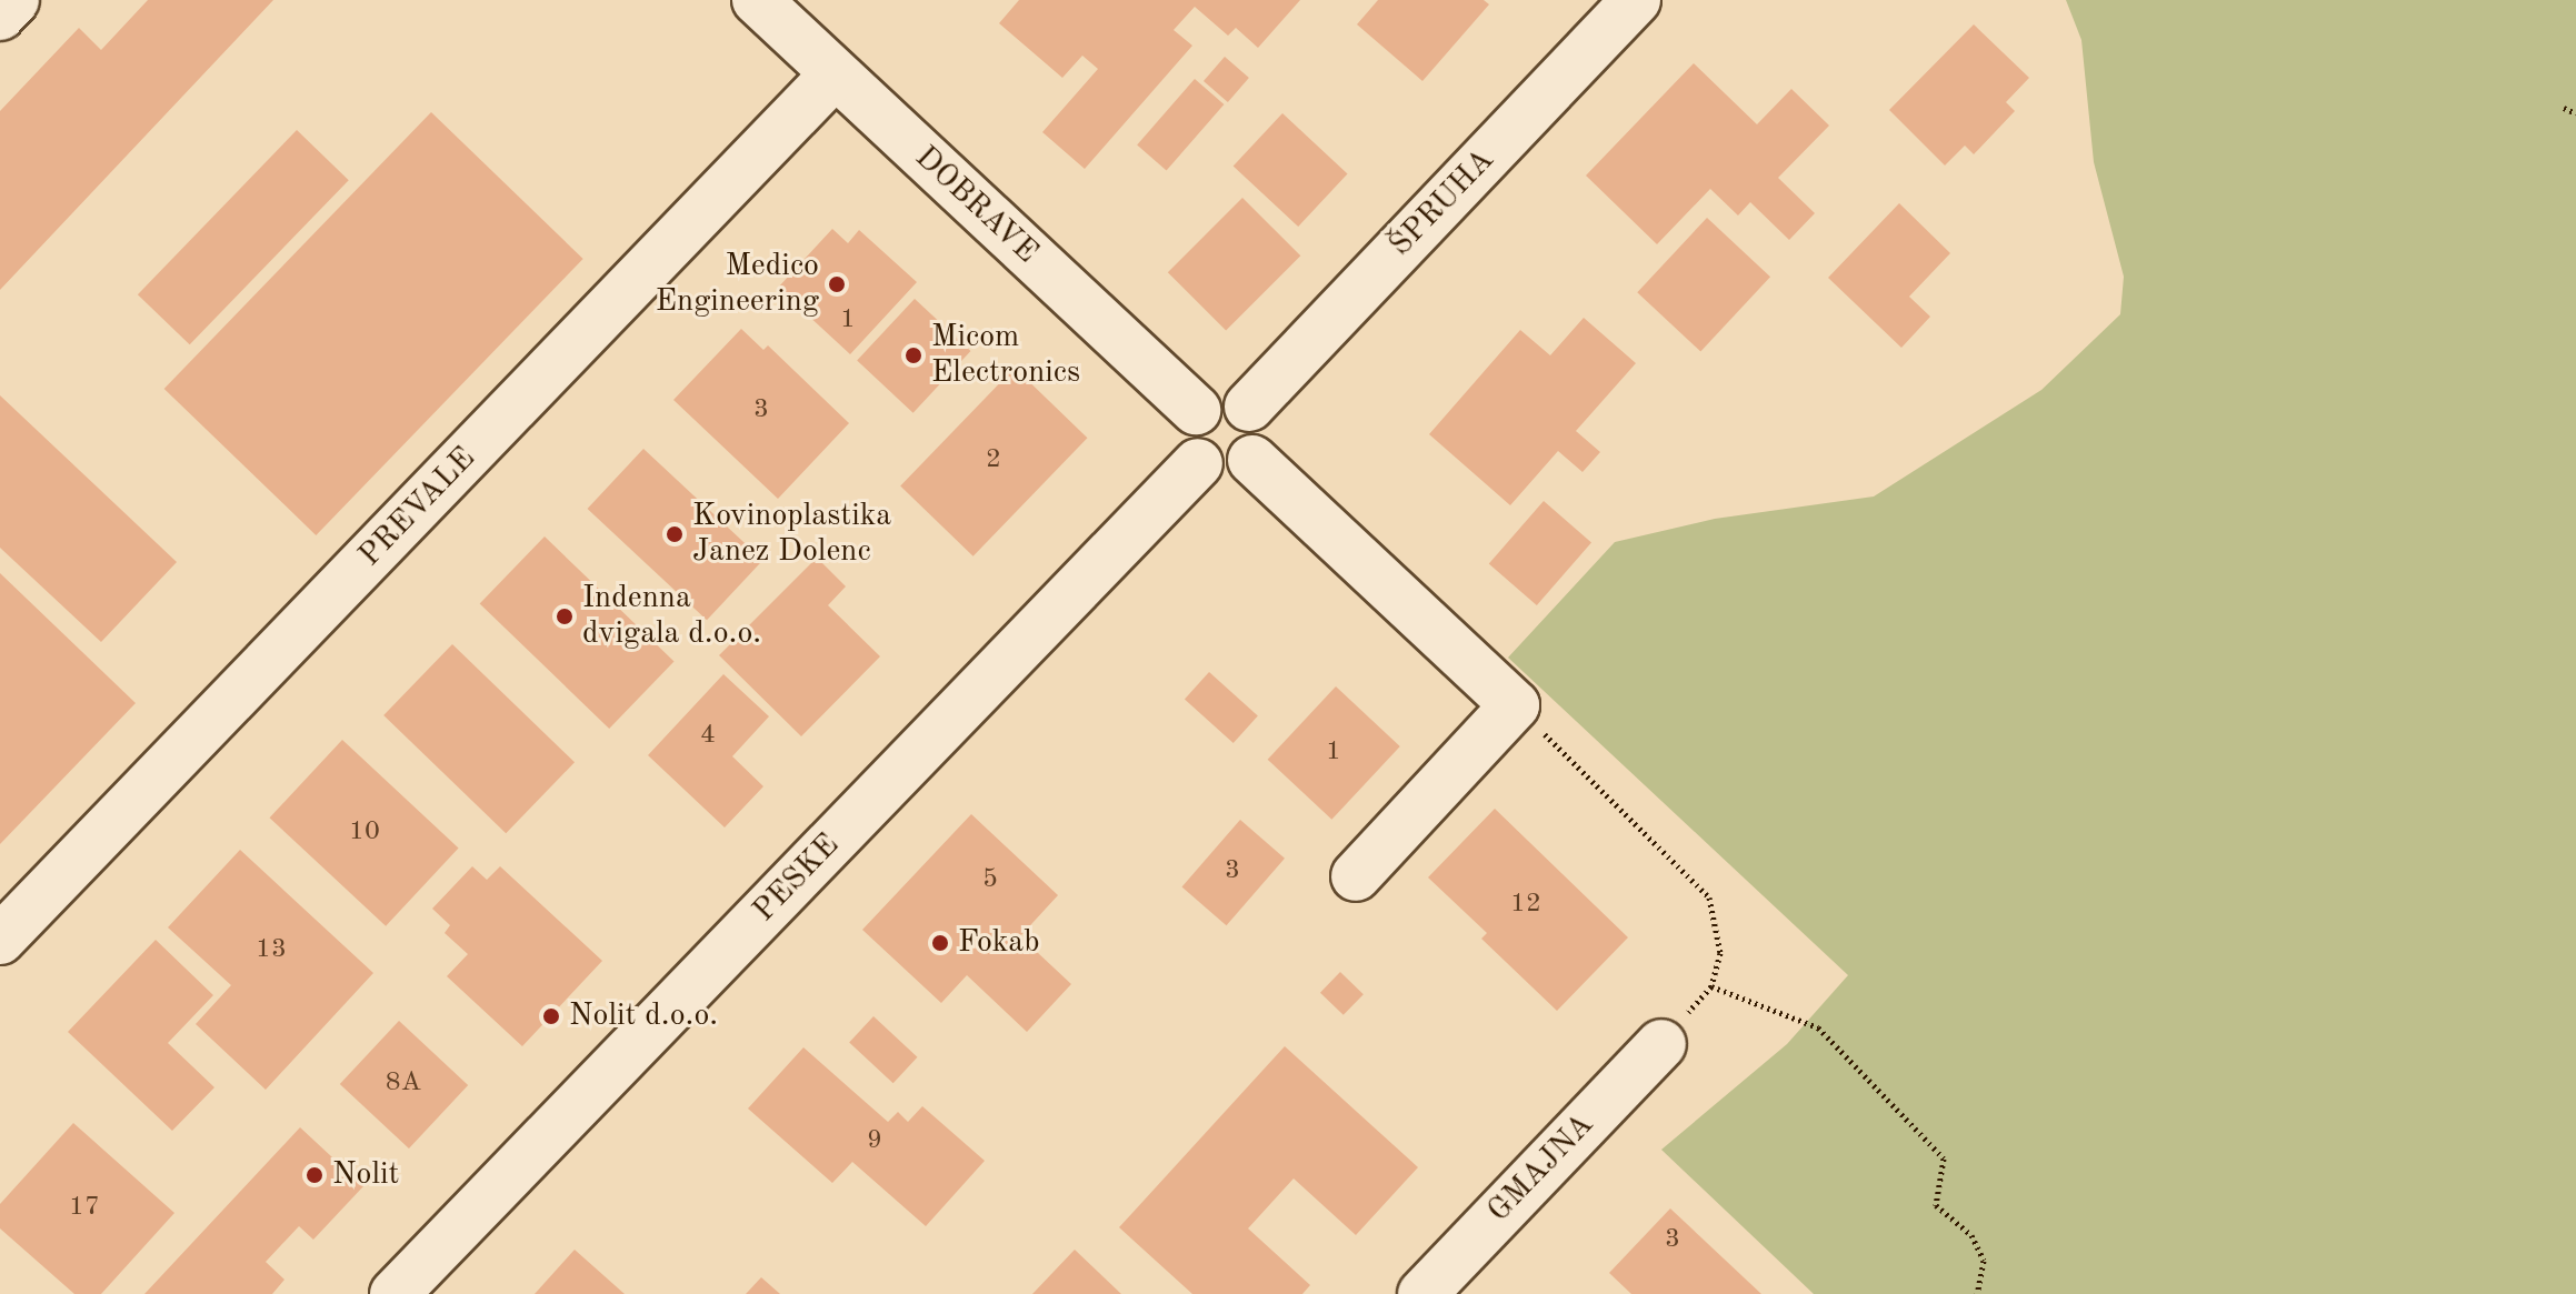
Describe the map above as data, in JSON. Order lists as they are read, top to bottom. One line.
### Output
{"streets":{"street":["ŠPRUHA","DOBRAVE","PREVALE","PESKE","GMAJNA"]},"crossings":[["ŠPRUHA","DOBRAVE"],["ŠPRUHA","PESKE"],["DOBRAVE","PREVALE"],["DOBRAVE","PESKE"]],"places":["Medico Engineering","Micom Electronics","Kovinoplastika Janez Dolenc","Indenna dvigala d.o.o.","Fokab","Nolit d.o.o.","Nolit"],"house_numbers":["1","3","2","4","1","10","3","5","12","13","8A","9","17","3"]}
